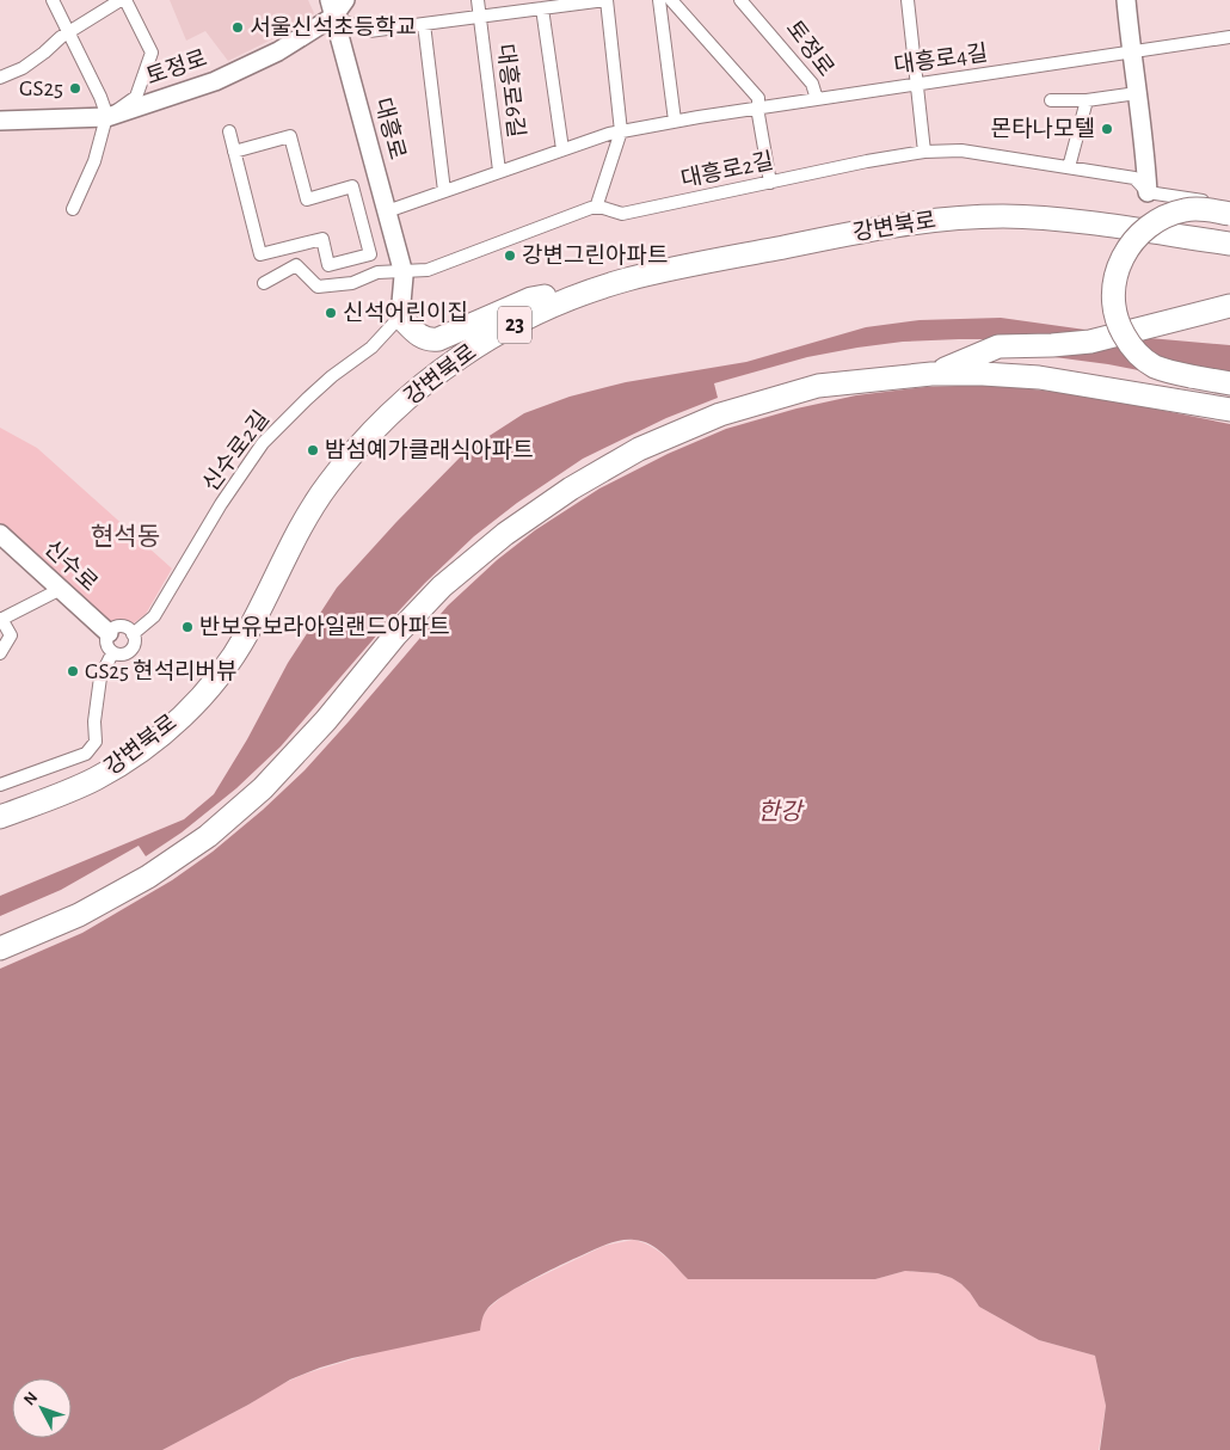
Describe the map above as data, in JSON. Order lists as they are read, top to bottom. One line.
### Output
{"streets":{"highway":["강변북로","23"],"main road":["토정로","대흥로","신수로"],"street":["대흥로4길","대흥로6길","대흥로2길","신수로2길"]},"crossings":[["토정로","대흥로4길"],["토정로","대흥로6길"],["토정로","대흥로"],["대흥로4길","대흥로6길"],["대흥로4길","대흥로"],["대흥로6길","대흥로"],["대흥로","대흥로2길"],["대흥로","신수로2길"],["신수로2길","신수로"]],"districts":["현석동"],"water":["한강"],"places":["서울신석초등학교","GS25","몬타나모텔","강변그린아파트","신석어린이집","밤섬예가클래식아파트","반보유보라아일랜드아파트","GS25 현석리버뷰"],"north":"top left"}
